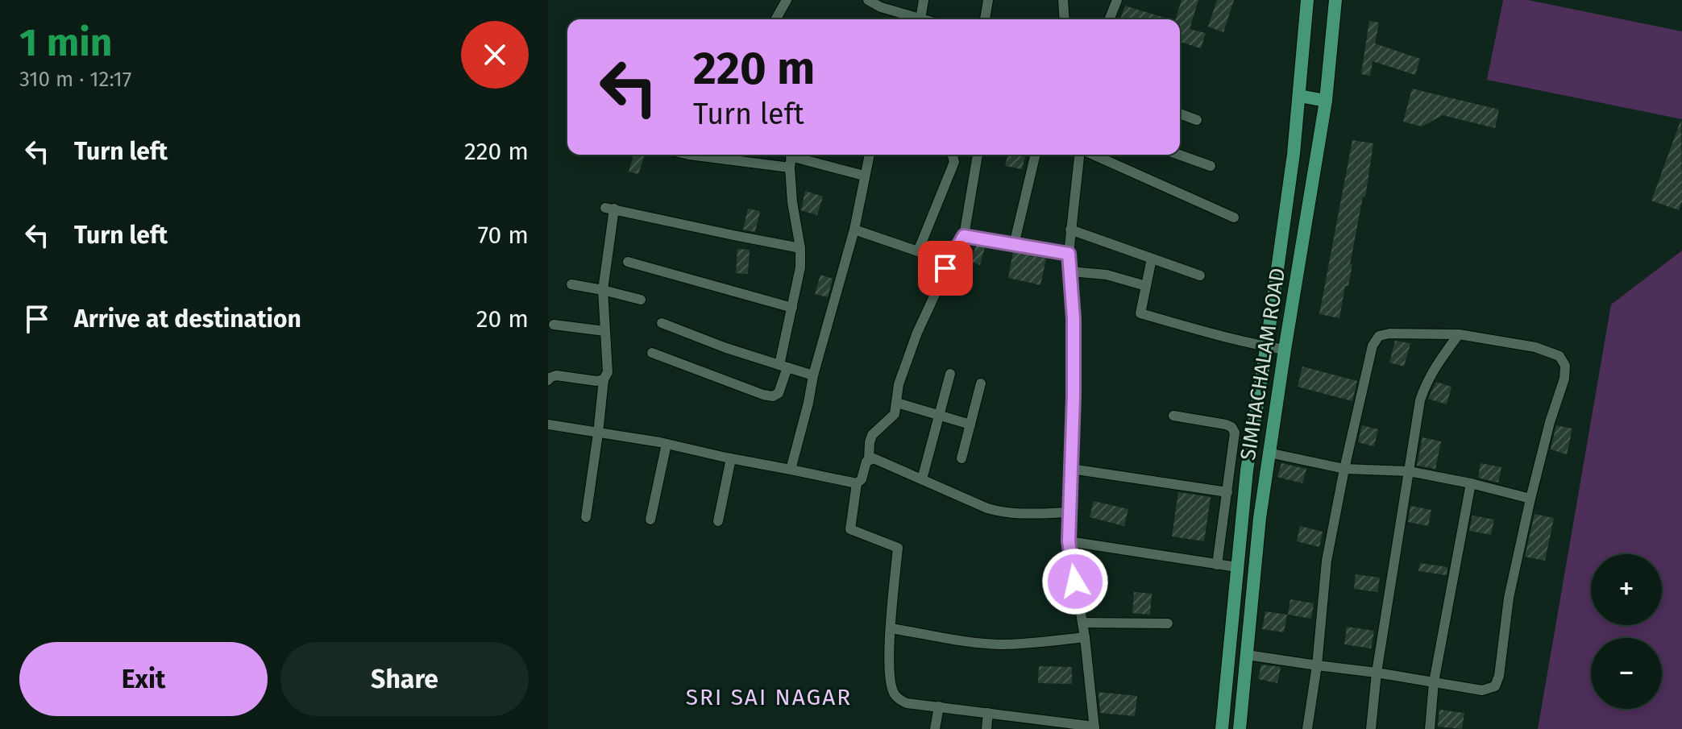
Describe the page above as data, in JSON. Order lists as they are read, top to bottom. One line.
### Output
{"streets":{"main road":["SIMHACHALAM ROAD"]},"districts":["SRI SAI NAGAR"],"page":{"heading":["1 min","310 m · 12:17"],"turn":["220 m","Turn left"],"list":[{"name":"Turn left","value":"220 m"},{"name":"Turn left","value":"70 m"},{"name":"Arrive at destination","value":"20 m"}],"map_buttons":["+","−"],"buttons":["Exit","Share"]}}
